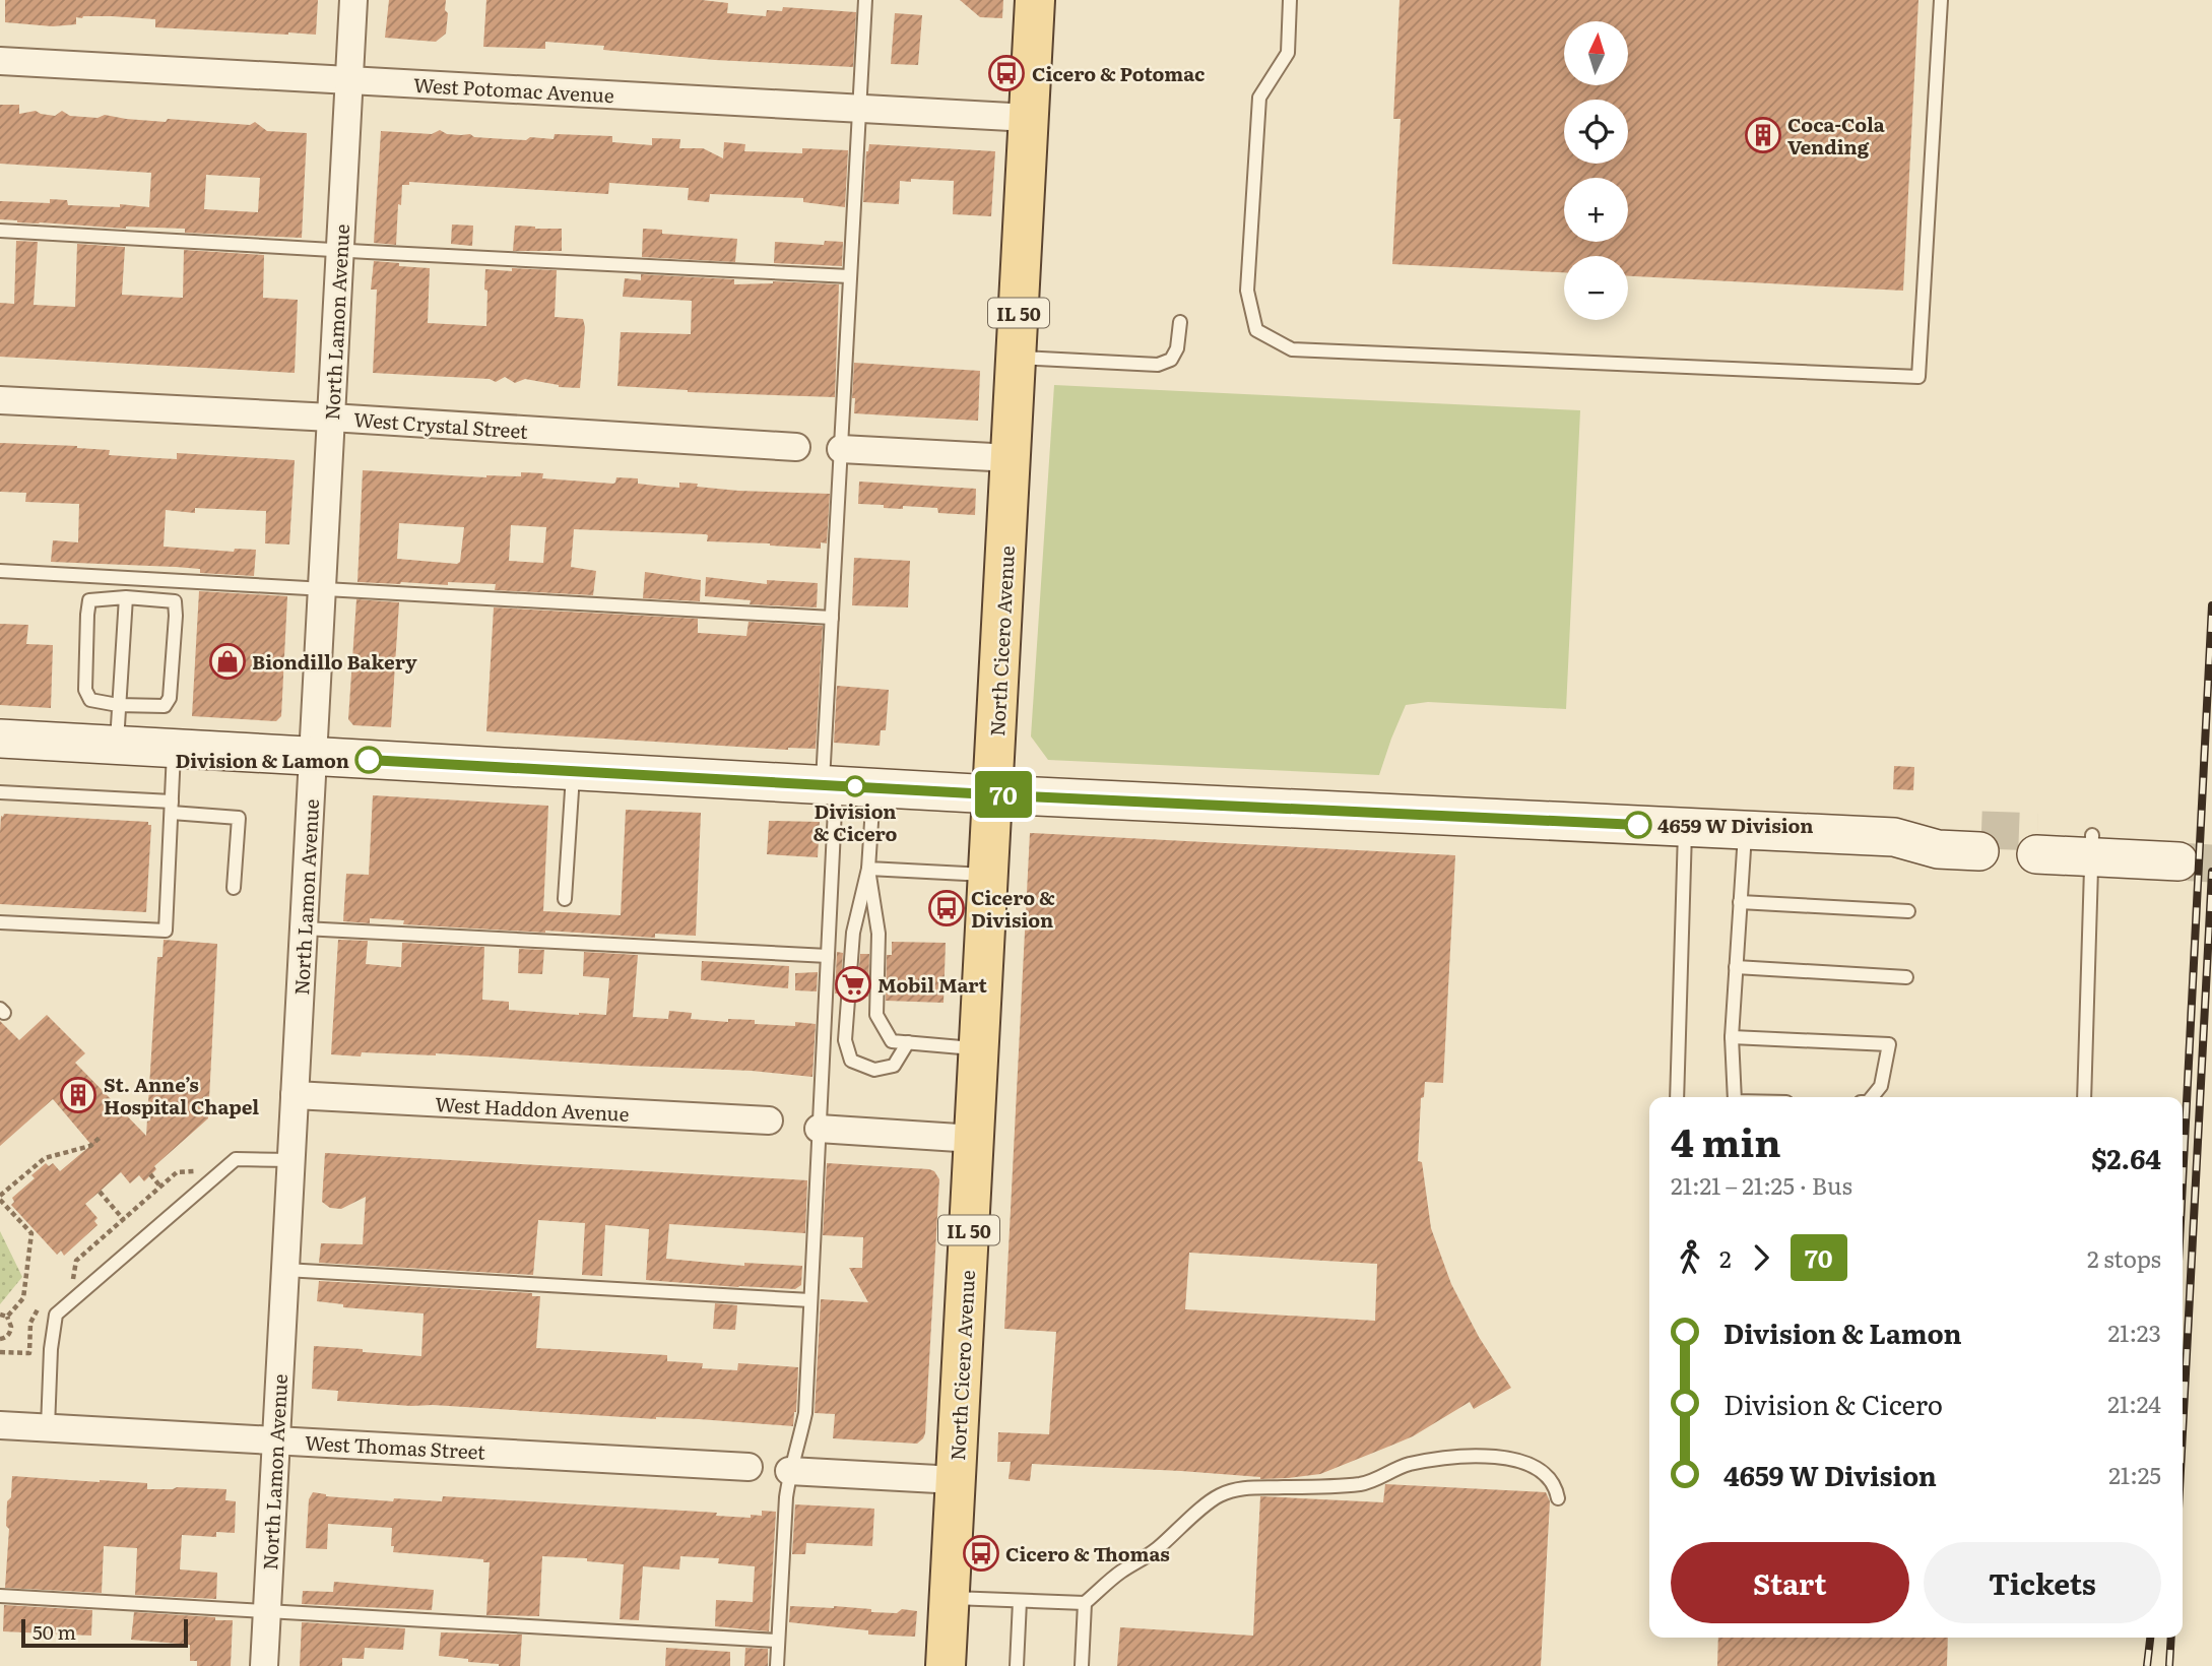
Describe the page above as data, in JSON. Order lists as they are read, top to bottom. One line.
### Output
{"streets":{"main road":["IL 50","North Cicero Avenue"],"street":["West Potomac Avenue","North Lamon Avenue","West Crystal Street","West Haddon Avenue","West Thomas Street"]},"crossings":[["West Potomac Avenue","North Lamon Avenue"],["West Potomac Avenue","North Cicero Avenue"],["North Lamon Avenue","West Crystal Street"],["North Lamon Avenue","West Haddon Avenue"],["North Lamon Avenue","West Thomas Street"]],"places":{"bus stop":["Cicero & Potomac","Cicero & Division","Cicero & Thomas"],"building":["Coca-Cola Vending","St. Anne’s Hospital Chapel"],"shop":["Biondillo Bakery"],"other":["Division & Lamon","Division & Cicero","4659 W Division"],"supermarket":["Mobil Mart"]},"lines":["bus line 70"],"scale_bar":"50 m","north":"top","page":{"on_map":"70","map_buttons":["+","−"],"heading":["4 min","21:21 – 21:25 · Bus","$2.64"],"legs":["2","70","2 stops"],"list":[{"name":"Division & Lamon","value":"21:23"},{"name":"Division & Cicero","value":"21:24"},{"name":"4659 W Division","value":"21:25"}],"buttons":["Start","Tickets"],"scale":"50 m"}}
